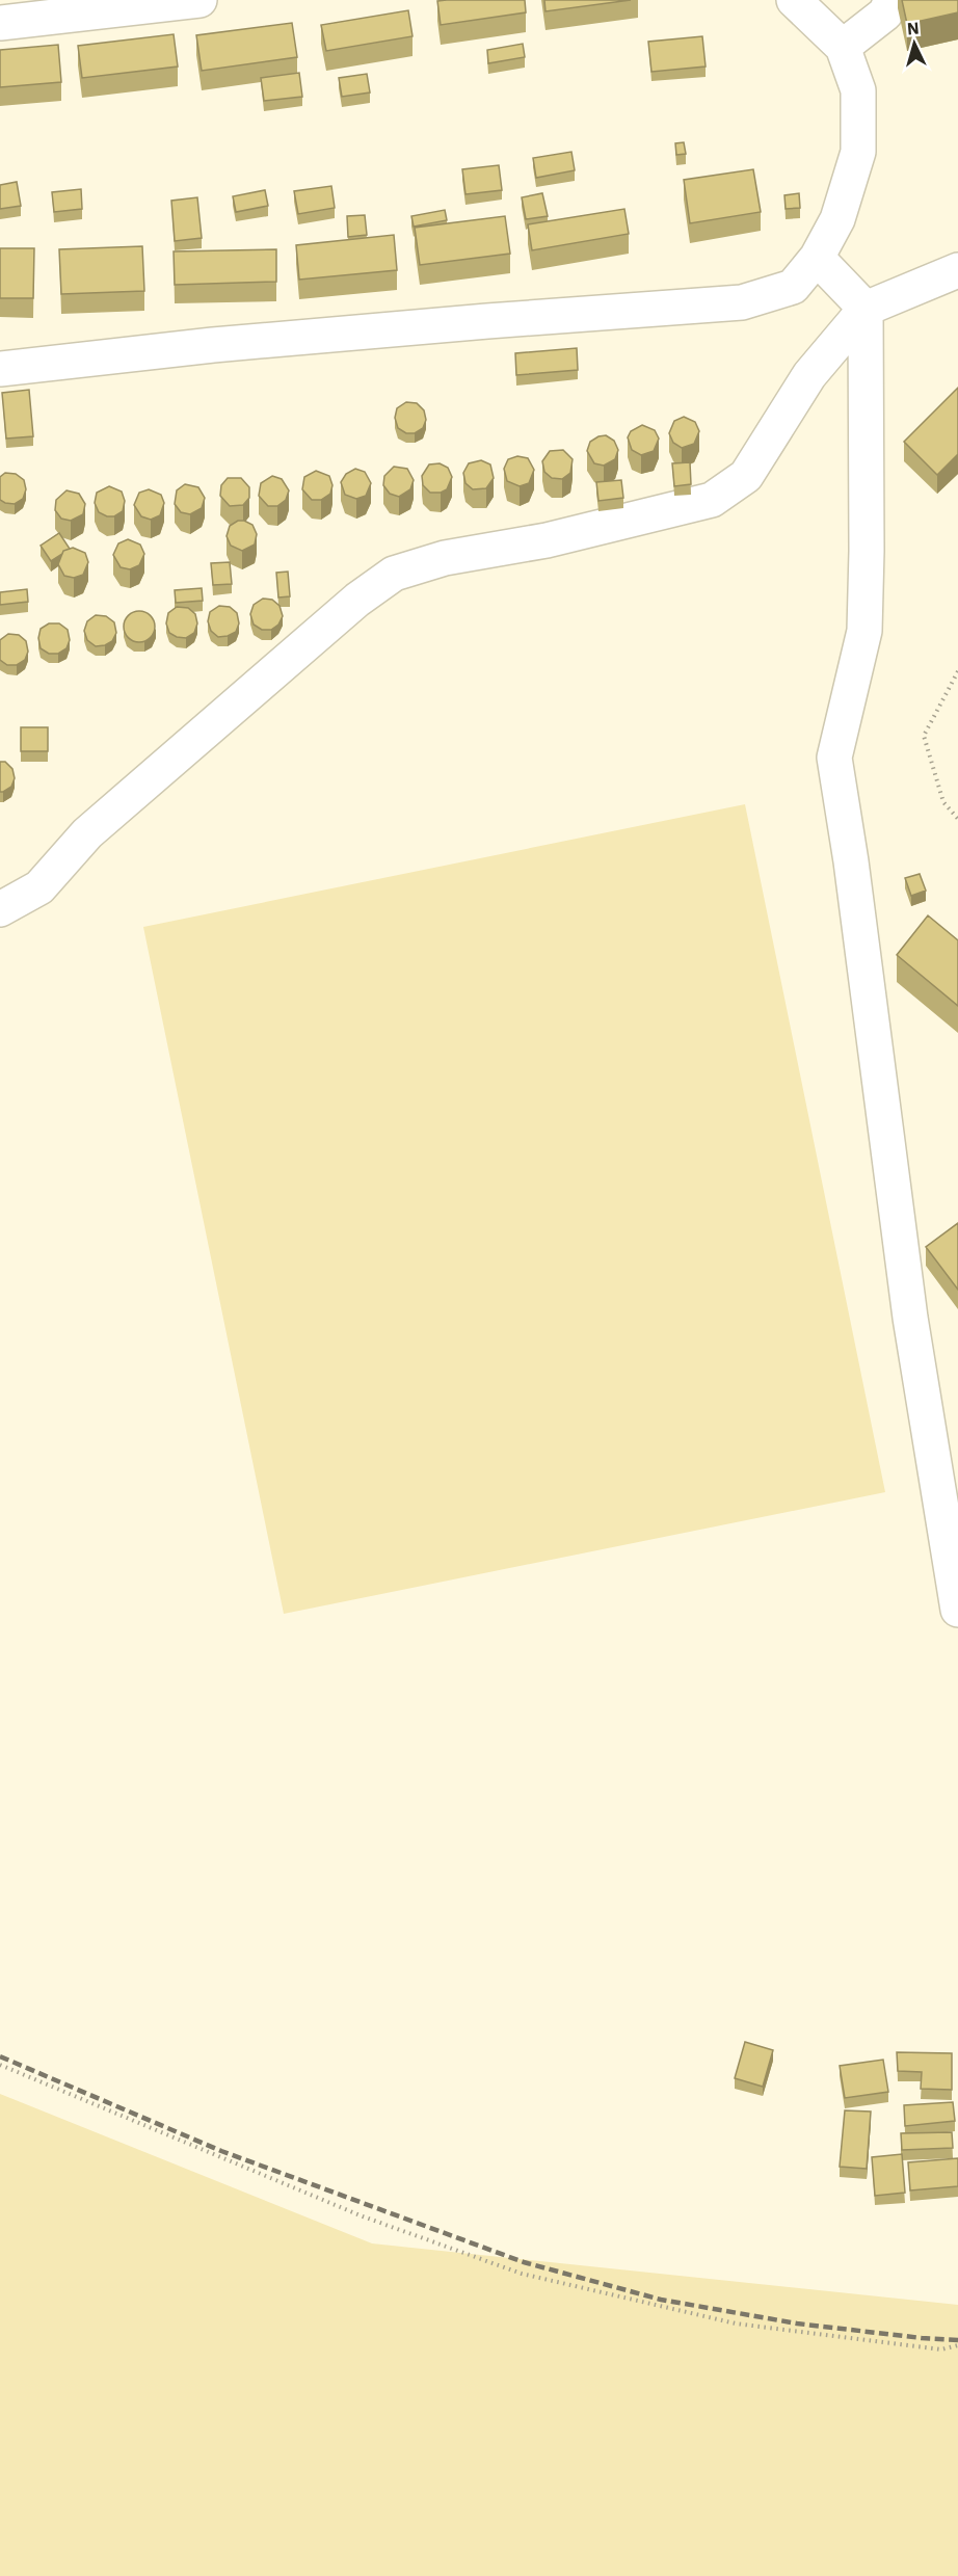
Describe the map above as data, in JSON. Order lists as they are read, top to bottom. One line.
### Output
{"north":"top"}
